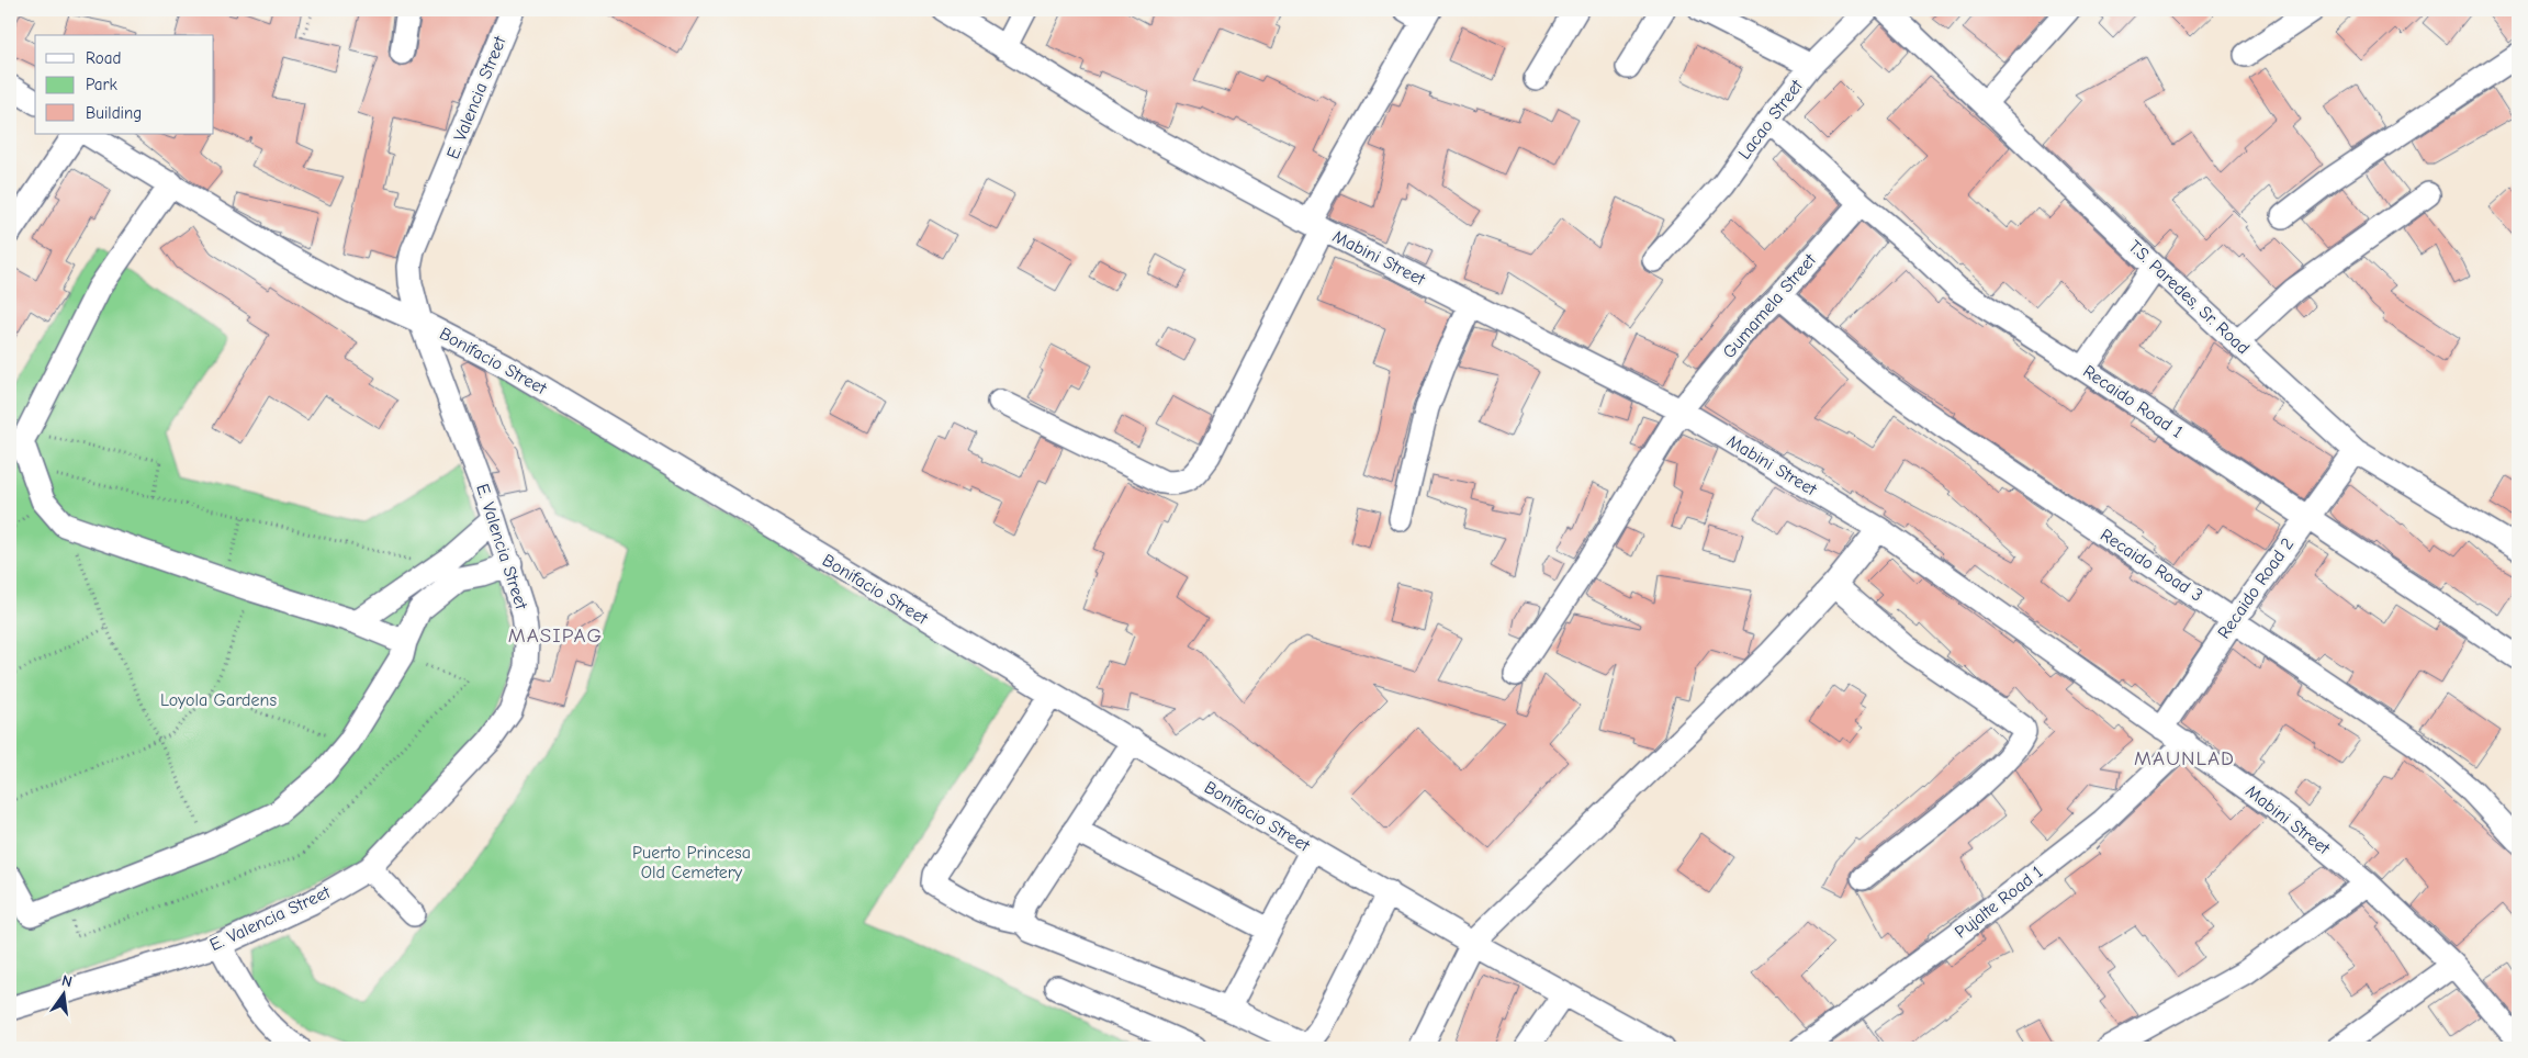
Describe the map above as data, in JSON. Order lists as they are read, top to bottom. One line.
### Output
{"streets":{"street":["E. Valencia Street","Lacao Street","Mabini Street","T.S. Paredes, Sr. Road","Gumamela Street","Bonifacio Street","Recaido Road 1","Recaido Road 3","Recaido Road 2","Pujalte Road 1"]},"crossings":[["E. Valencia Street","Bonifacio Street"],["Lacao Street","Recaido Road 1"],["Mabini Street","Gumamela Street"],["Mabini Street","Recaido Road 2"],["Mabini Street","Pujalte Road 1"],["T.S. Paredes, Sr. Road","Recaido Road 2"],["Gumamela Street","Recaido Road 1"],["Gumamela Street","Recaido Road 3"],["Recaido Road 1","Recaido Road 2"],["Recaido Road 3","Recaido Road 2"]],"districts":["MASIPAG","MAUNLAD"],"parks":["Loyola Gardens","Puerto Princesa Old Cemetery"],"legend":["Road","Park","Building"],"north":"top"}
